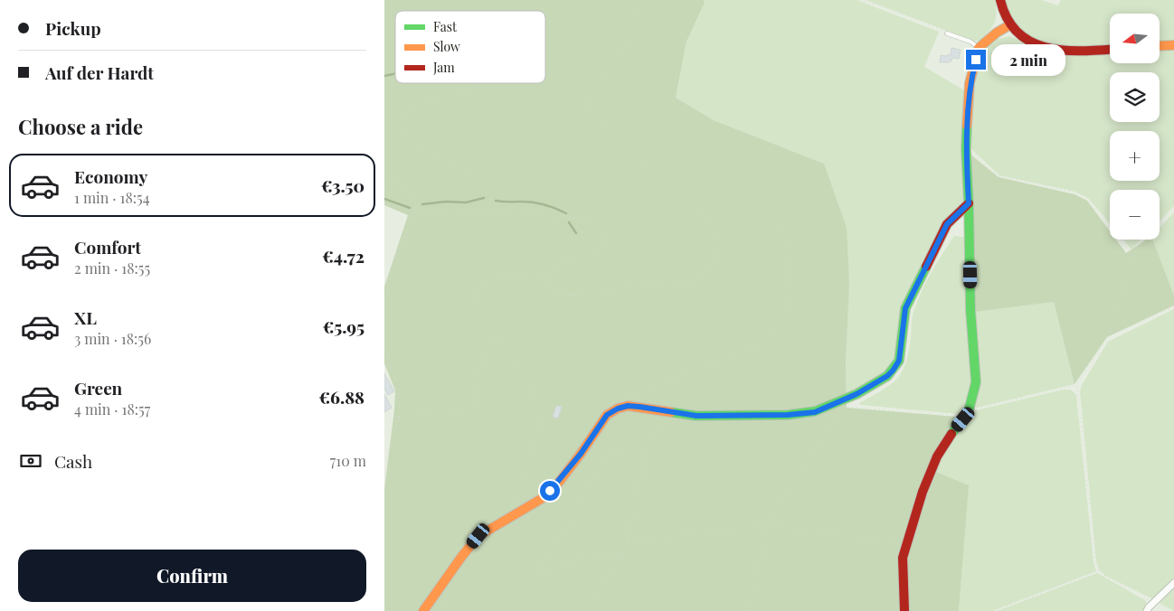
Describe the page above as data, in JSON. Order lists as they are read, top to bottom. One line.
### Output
{"legend":["Fast","Slow","Jam"],"north":"left","page":{"banner":["Pickup","Auf der Hardt"],"map_buttons":["+","−"],"bubble":"2 min","heading":"Choose a ride","list":[{"name":"Economy","note":"1 min · 18:54","value":"€3.50"},{"name":"Comfort","note":"2 min · 18:55","value":"€4.72"},{"name":"XL","note":"3 min · 18:56","value":"€5.95"},{"name":"Green","note":"4 min · 18:57","value":"€6.88"}],"pay":["Cash","710 m"],"buttons":"Confirm"}}
